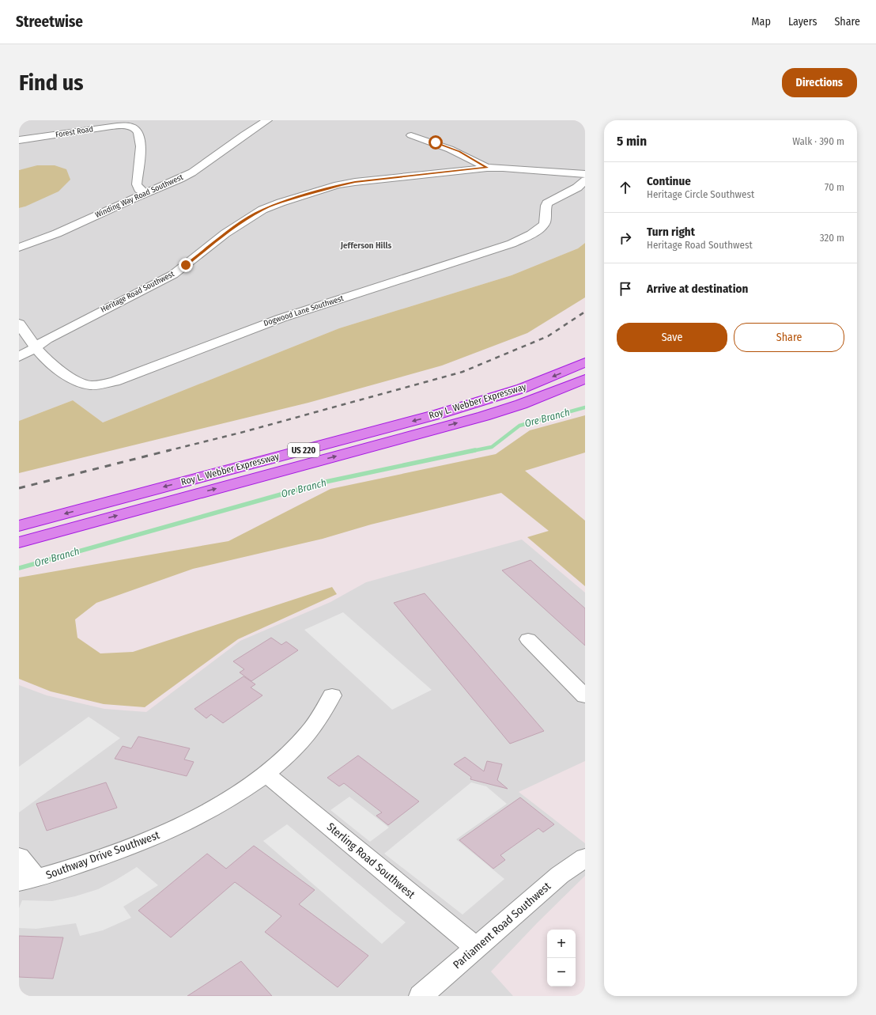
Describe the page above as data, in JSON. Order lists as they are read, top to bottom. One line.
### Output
{"streets":{"highway":["Roy L. Webber Expressway","US 220"],"street":["Forest Road","Winding Way Road Southwest","Heritage Road Southwest","Dogwood Lane Southwest","Southway Drive Southwest","Sterling Road Southwest","Parliament Road Southwest"]},"crossings":[["Forest Road","Winding Way Road Southwest"],["Heritage Road Southwest","Dogwood Lane Southwest"],["Southway Drive Southwest","Sterling Road Southwest"],["Sterling Road Southwest","Parliament Road Southwest"]],"districts":["Jefferson Hills"],"water":["Ore Branch"],"page":{"header":"Streetwise","nav":["Map","Layers","Share"],"buttons":["Directions",["Save","Share"]],"title":"Find us","heading":["5 min","Walk · 390 m"],"list":[["Continue","Heritage Circle Southwest","70 m"],["Turn right","Heritage Road Southwest","320 m"],"Arrive at destination"],"map_buttons":["+","−"]}}
